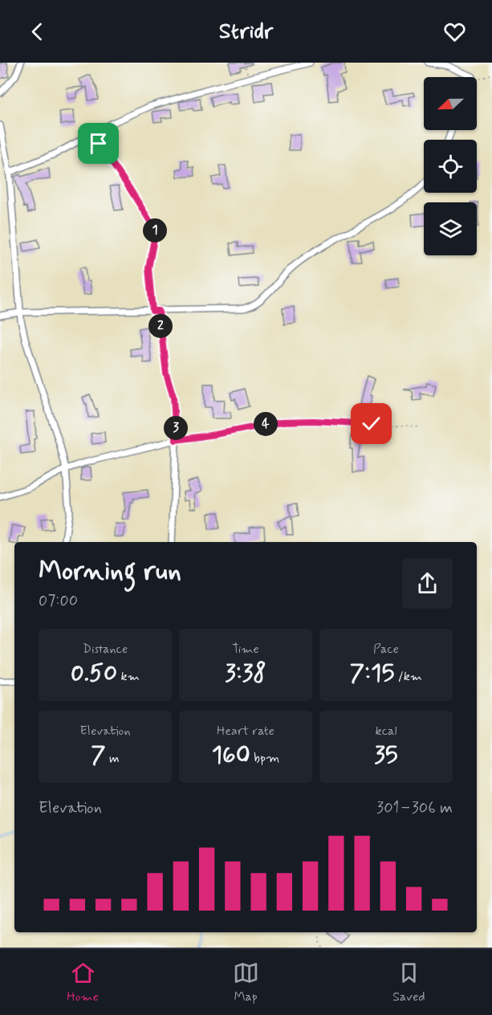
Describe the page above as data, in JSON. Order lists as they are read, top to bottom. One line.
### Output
{"north":"left","page":{"header":"Stridr","pins":["1","2","4","3"],"heading":["Morning run","07:00"],"stats":[["Distance","0.50 km"],["Time","3:38"],["Pace","7:15 /km"],["Elevation","7 m"],["Heart rate","160 bpm"],["kcal","35"]],"chart":["Elevation","301–306 m"],"tabs":["Home","Map","Saved"]}}
